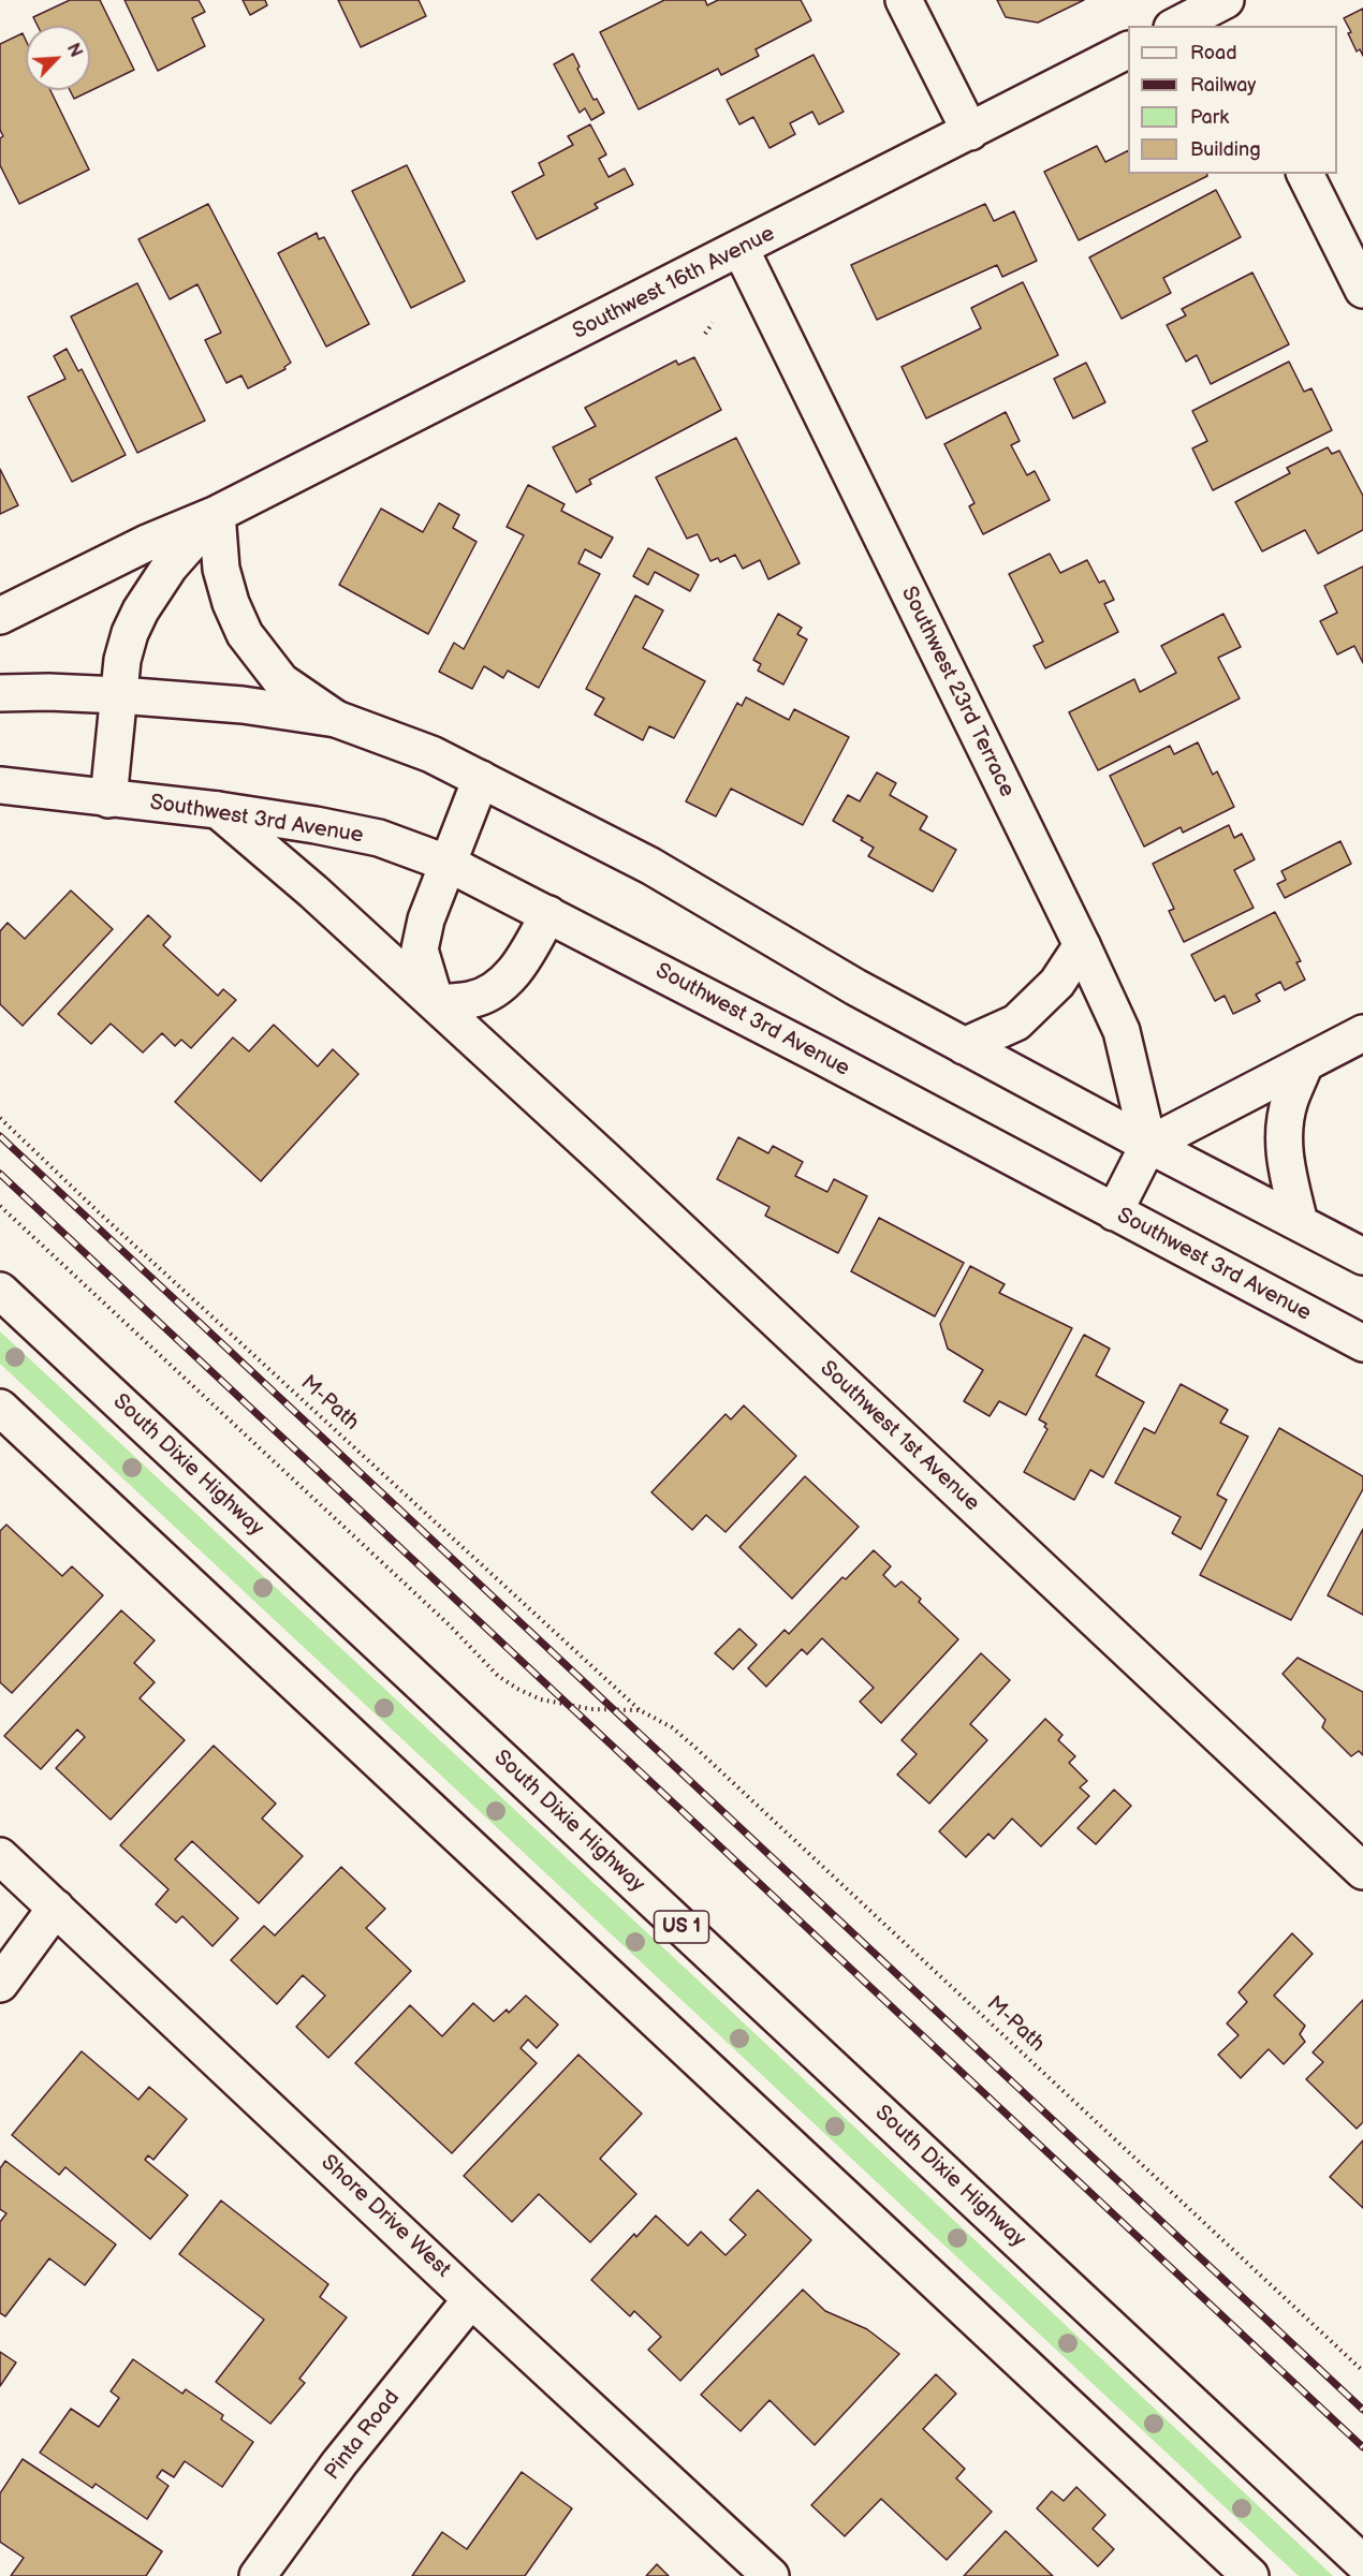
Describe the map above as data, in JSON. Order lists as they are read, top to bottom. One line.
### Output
{"streets":{"main road":["Southwest 16th Avenue","Southwest 23rd Terrace","Southwest 3rd Avenue","Southwest 1st Avenue","South Dixie Highway","US 1","Shore Drive West","Pinta Road"],"path":["M-Path"]},"crossings":[["Southwest 16th Avenue","Southwest 23rd Terrace"],["Southwest 16th Avenue","Southwest 3rd Avenue"],["Southwest 3rd Avenue","Southwest 1st Avenue"],["Shore Drive West","Pinta Road"]],"legend":["Road","Railway","Park","Building"],"north":"top right"}
